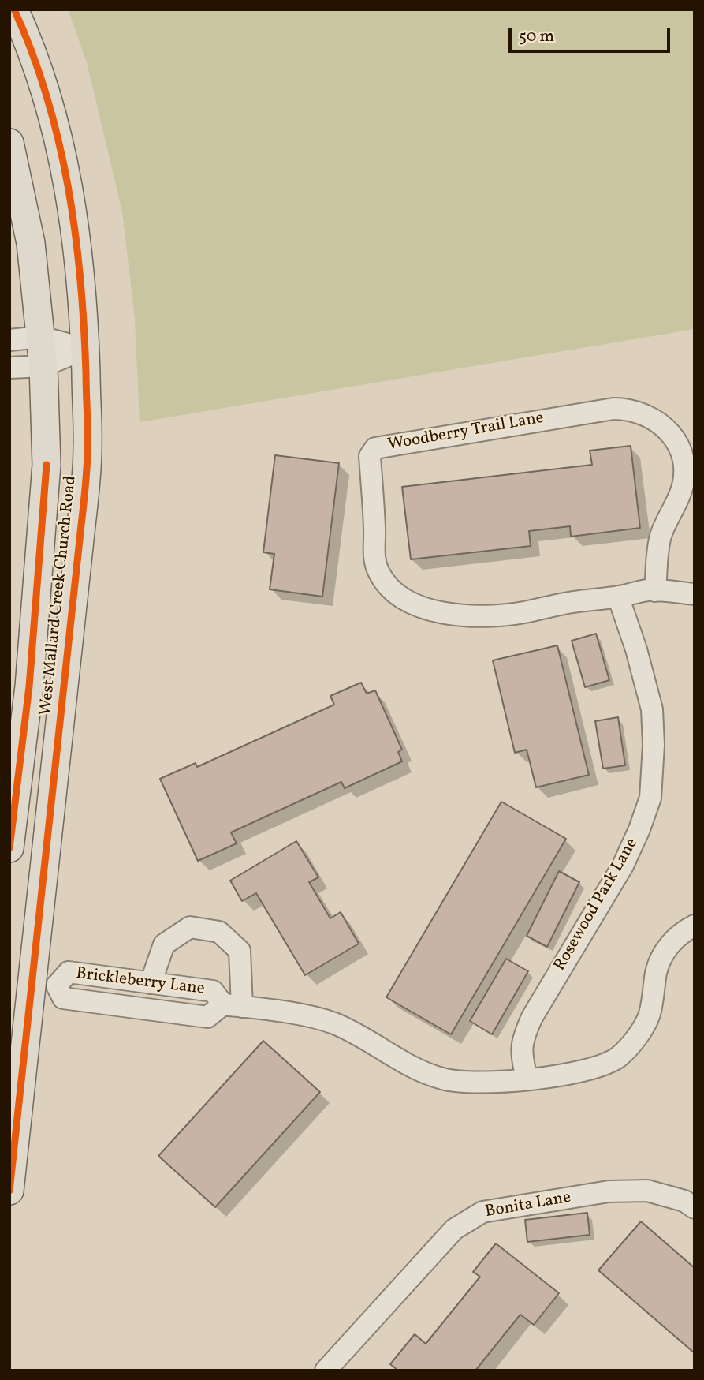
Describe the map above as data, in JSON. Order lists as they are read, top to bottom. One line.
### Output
{"streets":{"main road":["West Mallard Creek Church Road"],"street":["Woodberry Trail Lane","Rosewood Park Lane","Brickleberry Lane","Bonita Lane"]},"crossings":[["Woodberry Trail Lane","Rosewood Park Lane"],["West Mallard Creek Church Road","Brickleberry Lane"],["Rosewood Park Lane","Brickleberry Lane"]],"scale_bar":"50 m"}
